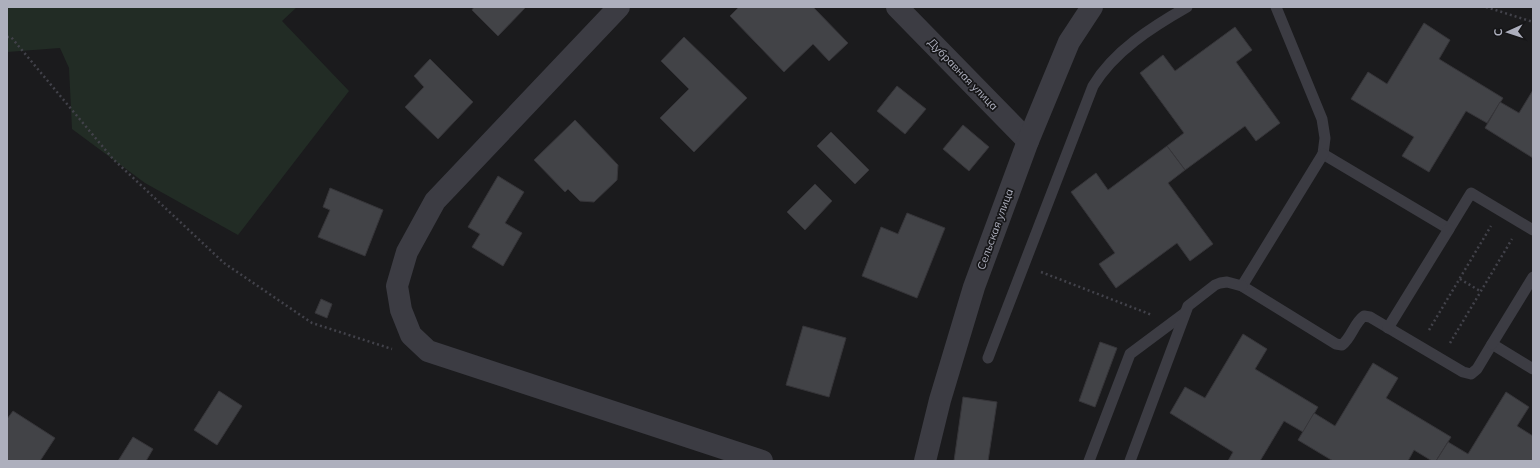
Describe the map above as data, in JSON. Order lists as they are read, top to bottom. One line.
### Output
{"streets":{"street":["Дубравная улица","Сельская улица"]},"crossings":[["Дубравная улица","Сельская улица"]],"north":"left"}
